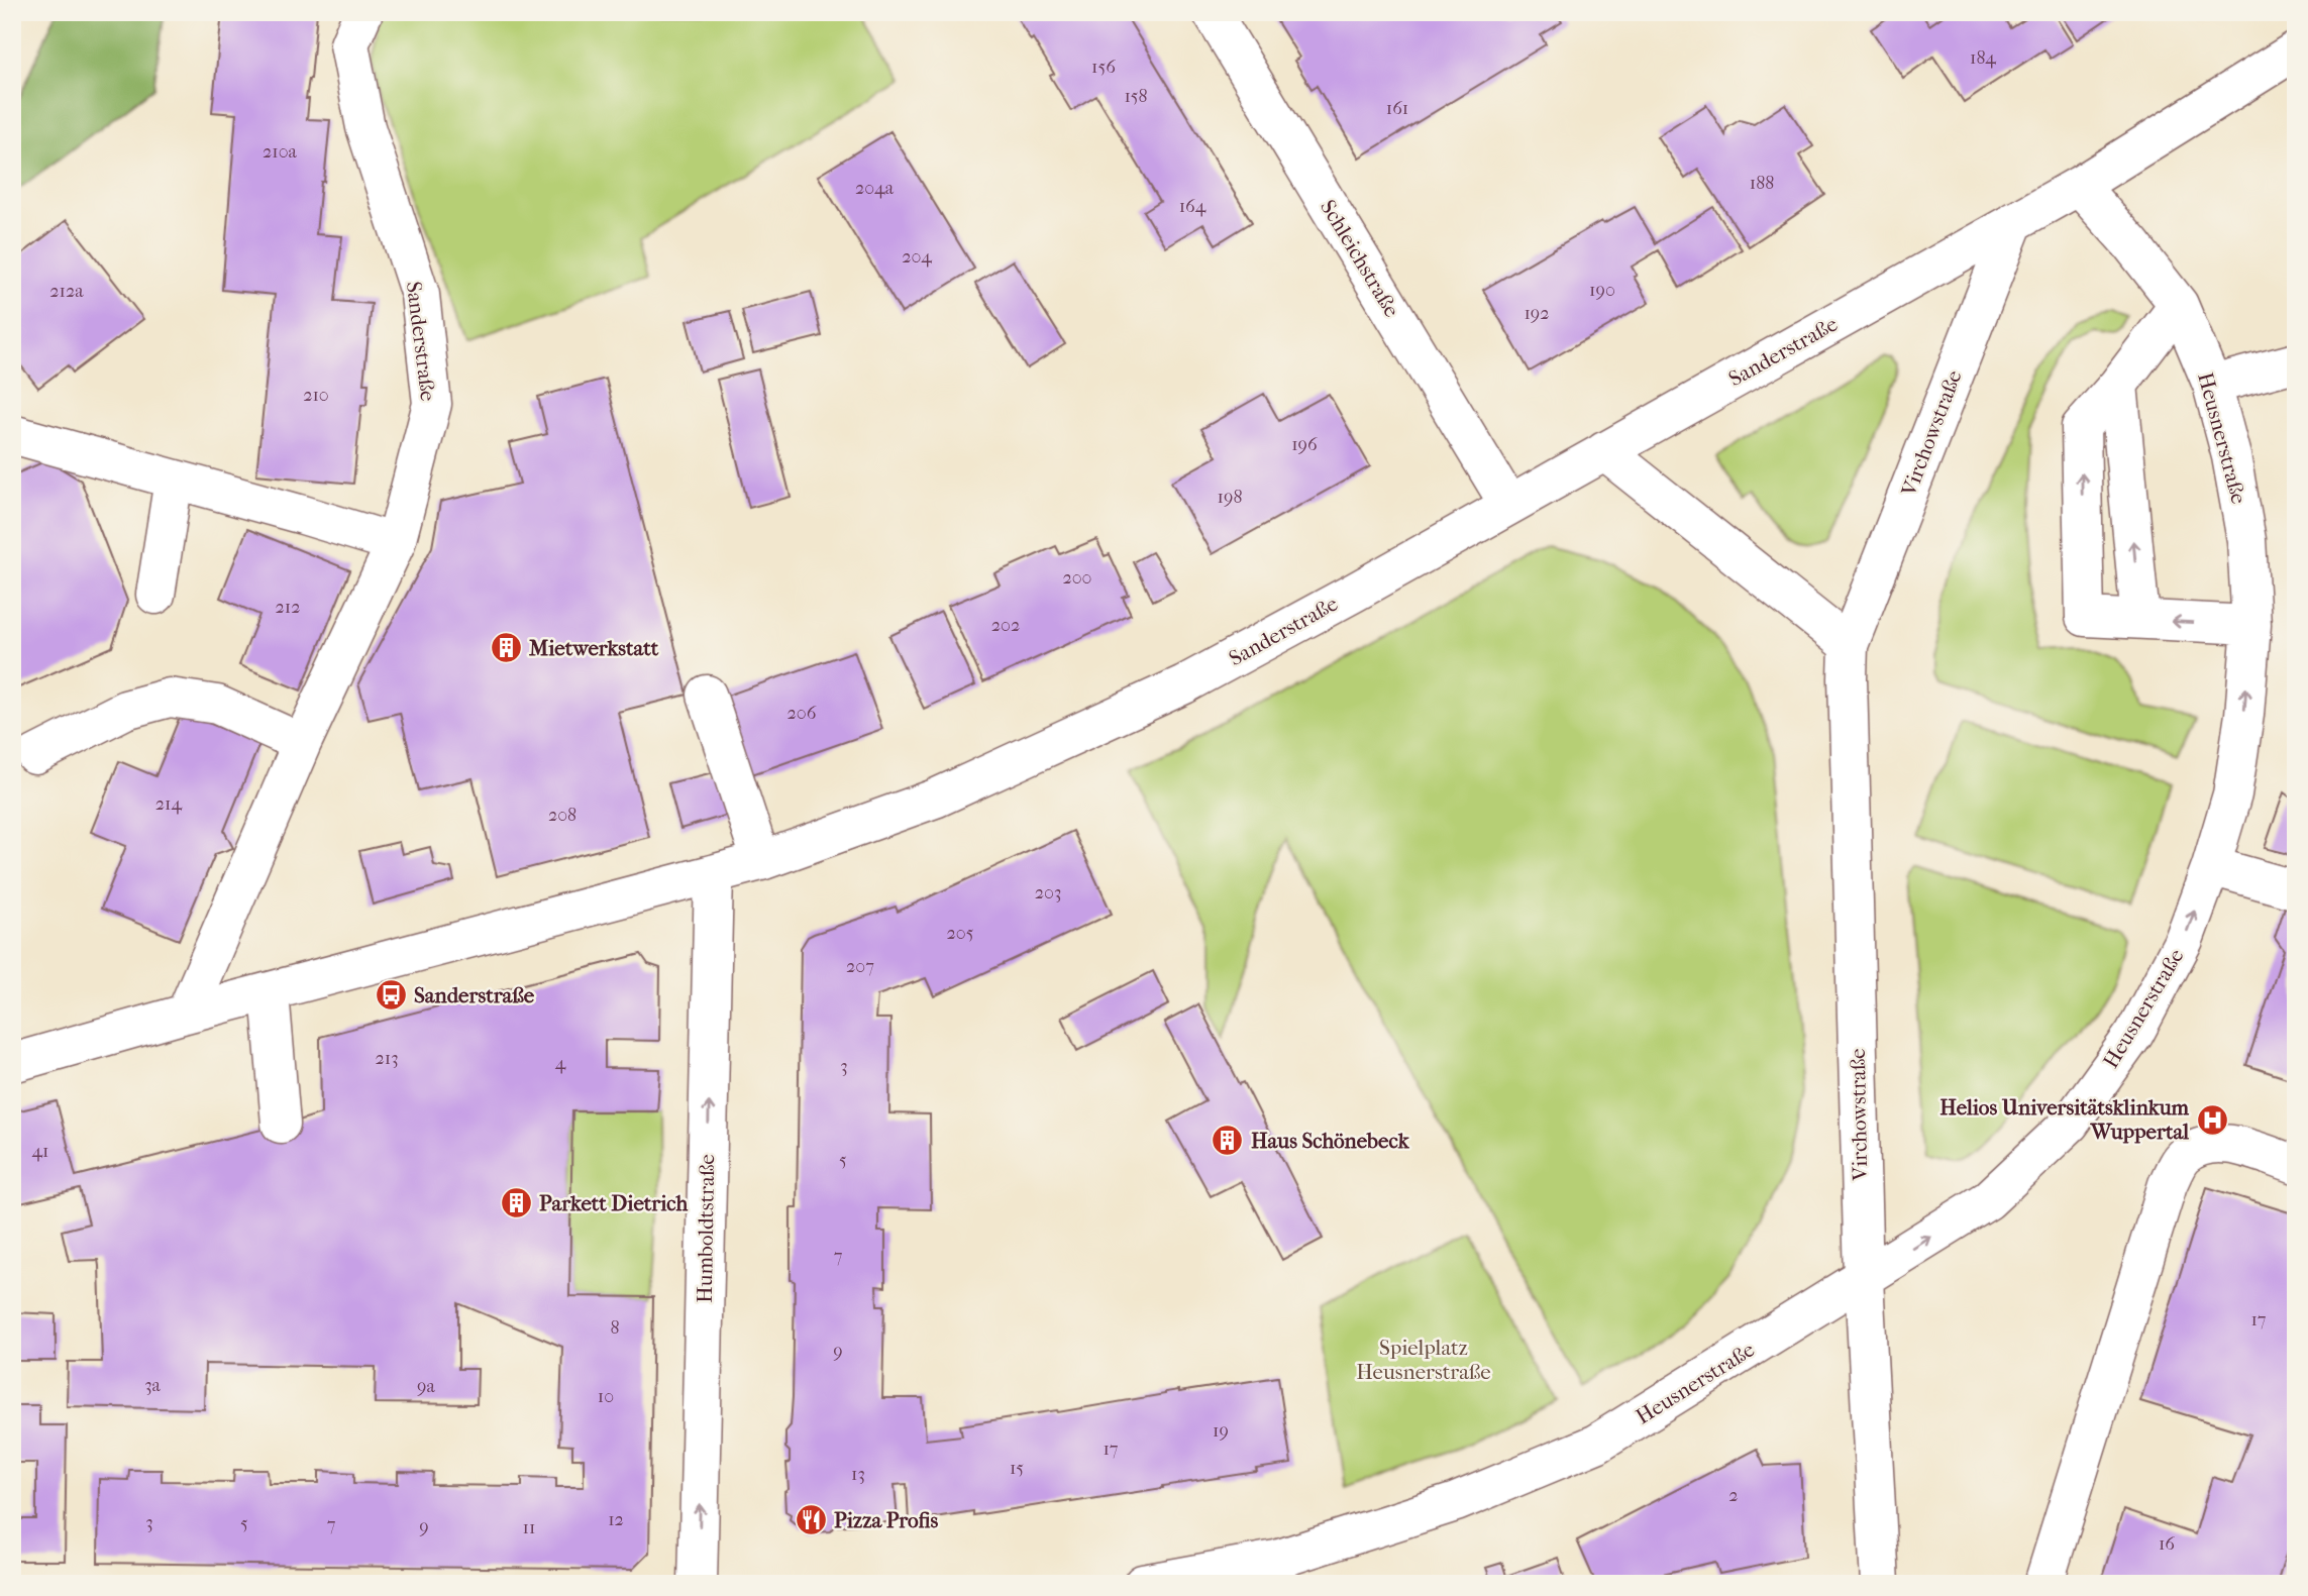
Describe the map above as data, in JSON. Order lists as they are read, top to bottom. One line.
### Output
{"streets":{"street":["Schleichstraße","Sanderstraße","Virchowstraße","Heusnerstraße","Humboldtstraße"]},"crossings":[["Schleichstraße","Sanderstraße"],["Sanderstraße","Virchowstraße"],["Sanderstraße","Heusnerstraße"],["Sanderstraße","Humboldtstraße"],["Virchowstraße","Heusnerstraße"]],"one_way":["Heusnerstraße","Humboldtstraße"],"parks":["Spielplatz Heusnerstraße"],"places":{"building":["Mietwerkstatt","Haus Schönebeck","Parkett Dietrich"],"bus stop":["Sanderstraße"],"hospital":["Helios Universitätsklinkum Wuppertal"],"restaurant":["Pizza Profis"]},"house_numbers":["184","156","158","161","210a","188","204a","164","204","190","212a","192","210","196","198","200","212","202","206","214","208","203","205","207","213","4","3","41","5","7","17","8","9","3a","9a","10","19","17","15","13","2","12","3","5","7","9","11","16"]}
